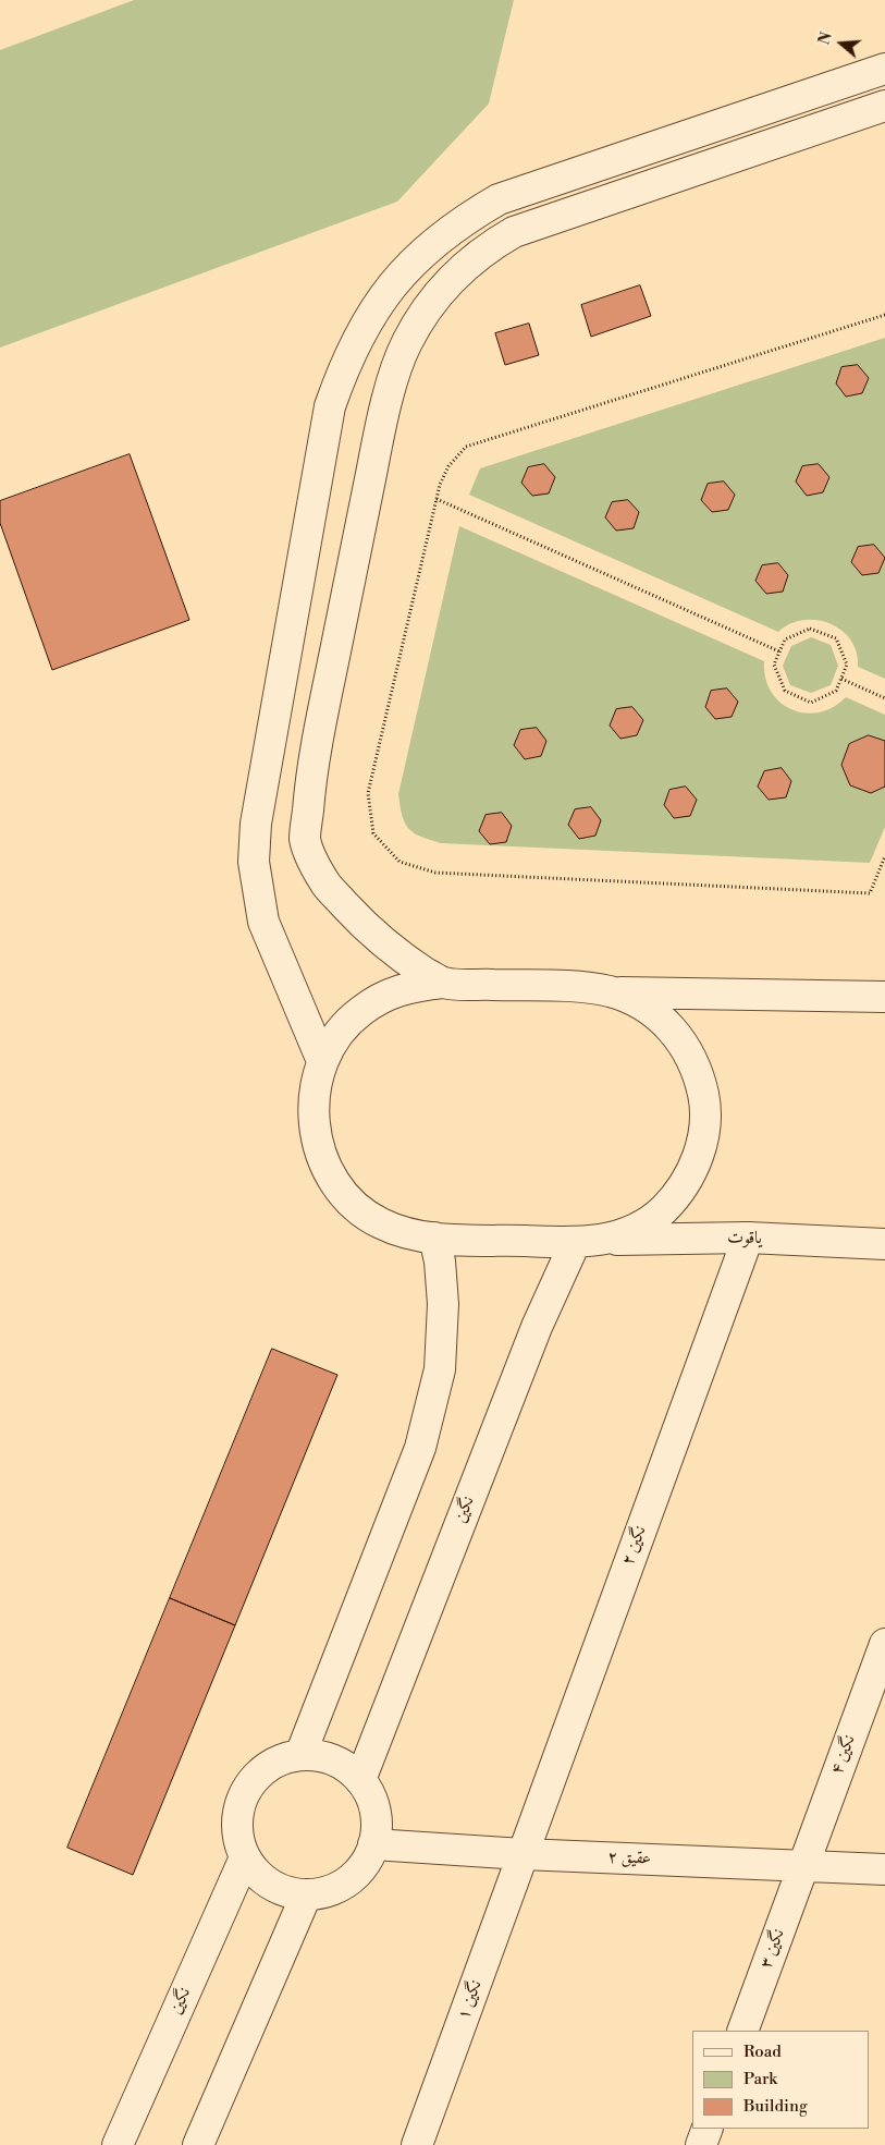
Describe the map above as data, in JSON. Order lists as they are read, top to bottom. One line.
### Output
{"streets":{"street":["یاقوت","نگین","نگین ۲","نگین ۴","عقیق ۲","نگین ۳","نگین ۱"]},"crossings":[["یاقوت","نگین ۲"],["نگین","عقیق ۲"],["نگین ۲","عقیق ۲"],["نگین ۲","نگین ۱"],["نگین ۴","عقیق ۲"],["نگین ۴","نگین ۳"],["عقیق ۲","نگین ۳"],["عقیق ۲","نگین ۱"]],"legend":["Road","Park","Building"],"north":"left"}
